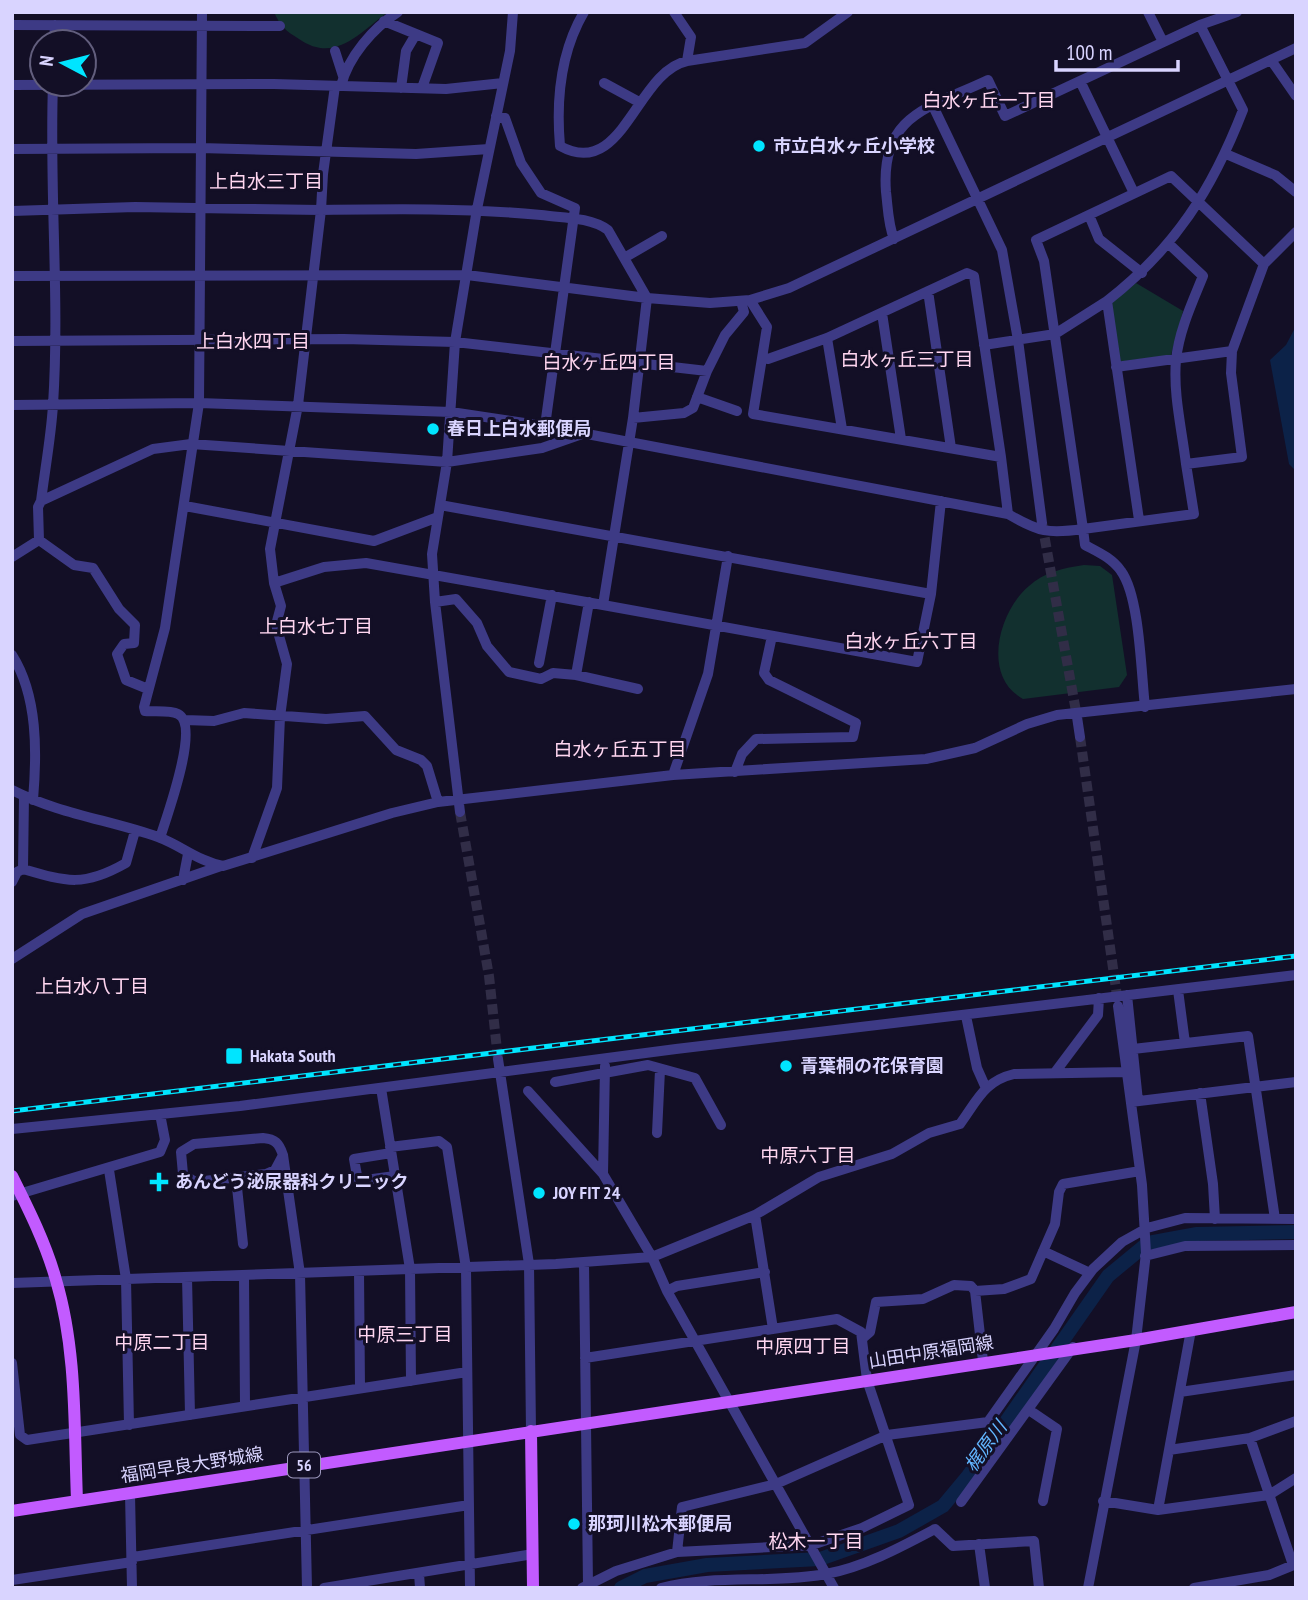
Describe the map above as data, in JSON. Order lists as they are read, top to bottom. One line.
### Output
{"streets":{"main road":["山田中原福岡線","福岡早良大野城線","56"]},"crossings":[["山田中原福岡線","福岡早良大野城線"]],"districts":["白水ヶ丘一丁目","上白水三丁目","上白水四丁目","白水ヶ丘三丁目","白水ヶ丘四丁目","上白水七丁目","白水ヶ丘六丁目","白水ヶ丘五丁目","上白水八丁目","中原六丁目","中原三丁目","中原二丁目","中原四丁目","松木一丁目"],"water":["梶原川"],"places":{"other":["市立白水ヶ丘小学校","春日上白水郵便局","青葉桐の花保育園","JOY FIT 24","那珂川松木郵便局"],"transit":["Hakata South"],"health":["あんどう泌尿器科クリニック"]},"scale_bar":"100 m","north":"left"}
